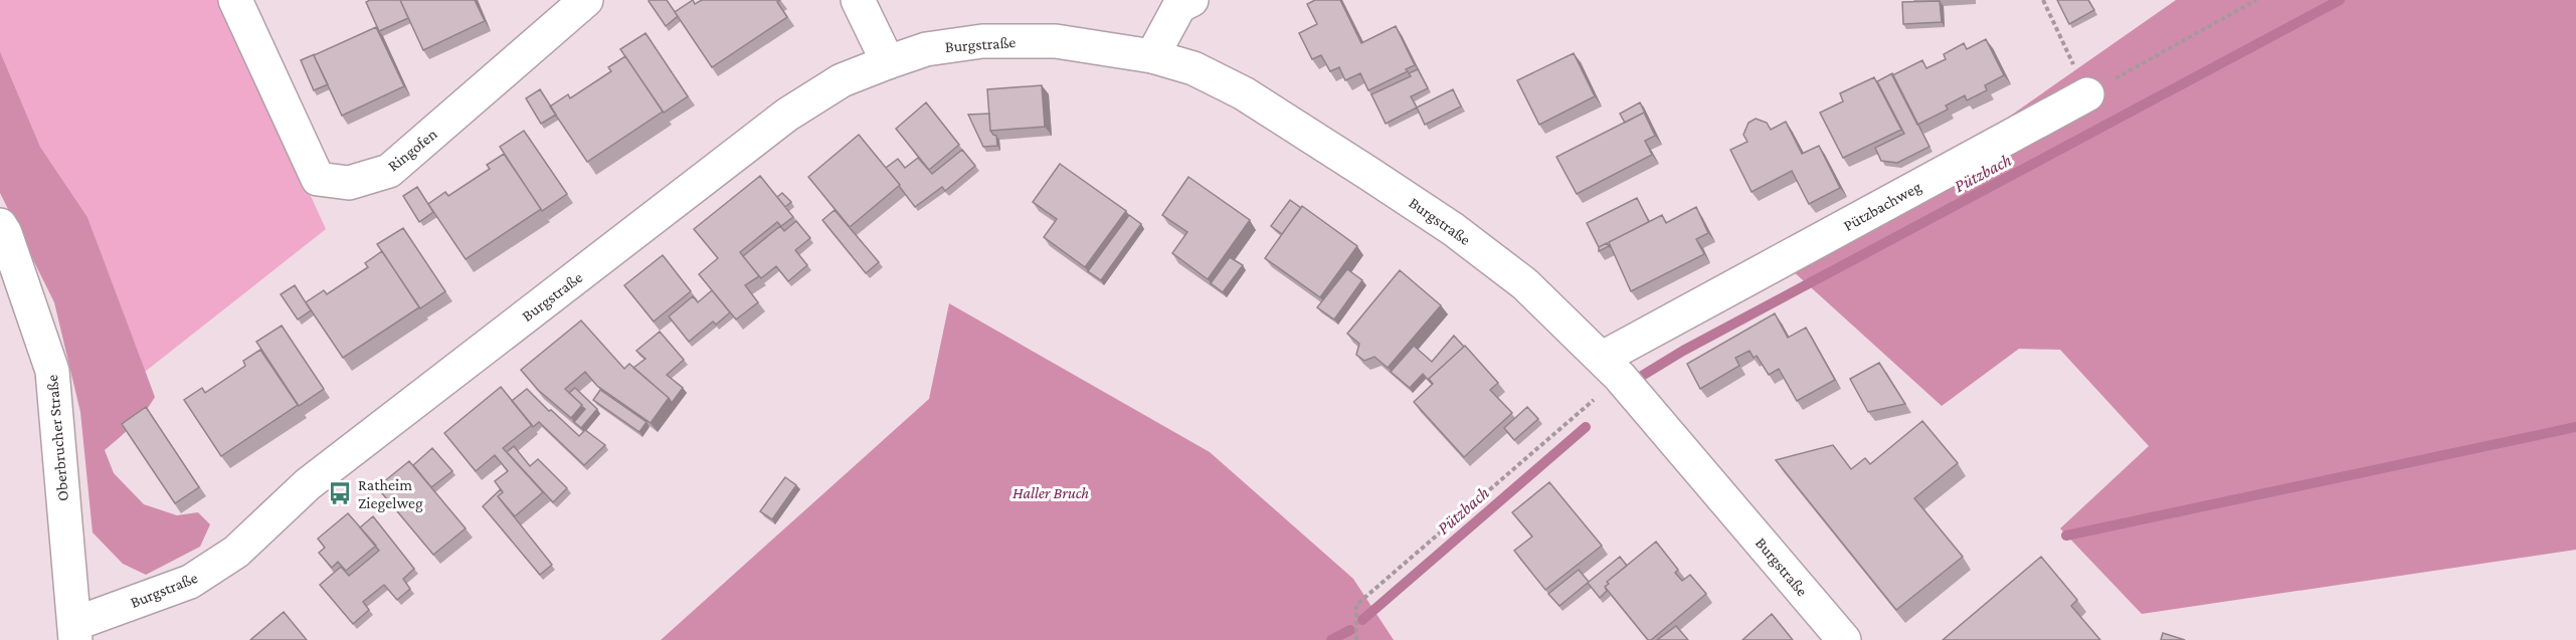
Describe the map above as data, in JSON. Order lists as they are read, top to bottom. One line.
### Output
{"streets":{"street":["Burgstraße","Ringofen","Pützbachweg","Oberbrucher Straße"]},"crossings":[["Burgstraße","Pützbachweg"],["Burgstraße","Oberbrucher Straße"]],"water":["Pützbach"],"parks":["Haller Bruch"],"places":{"bus stop":["Ratheim Ziegelweg"]}}
